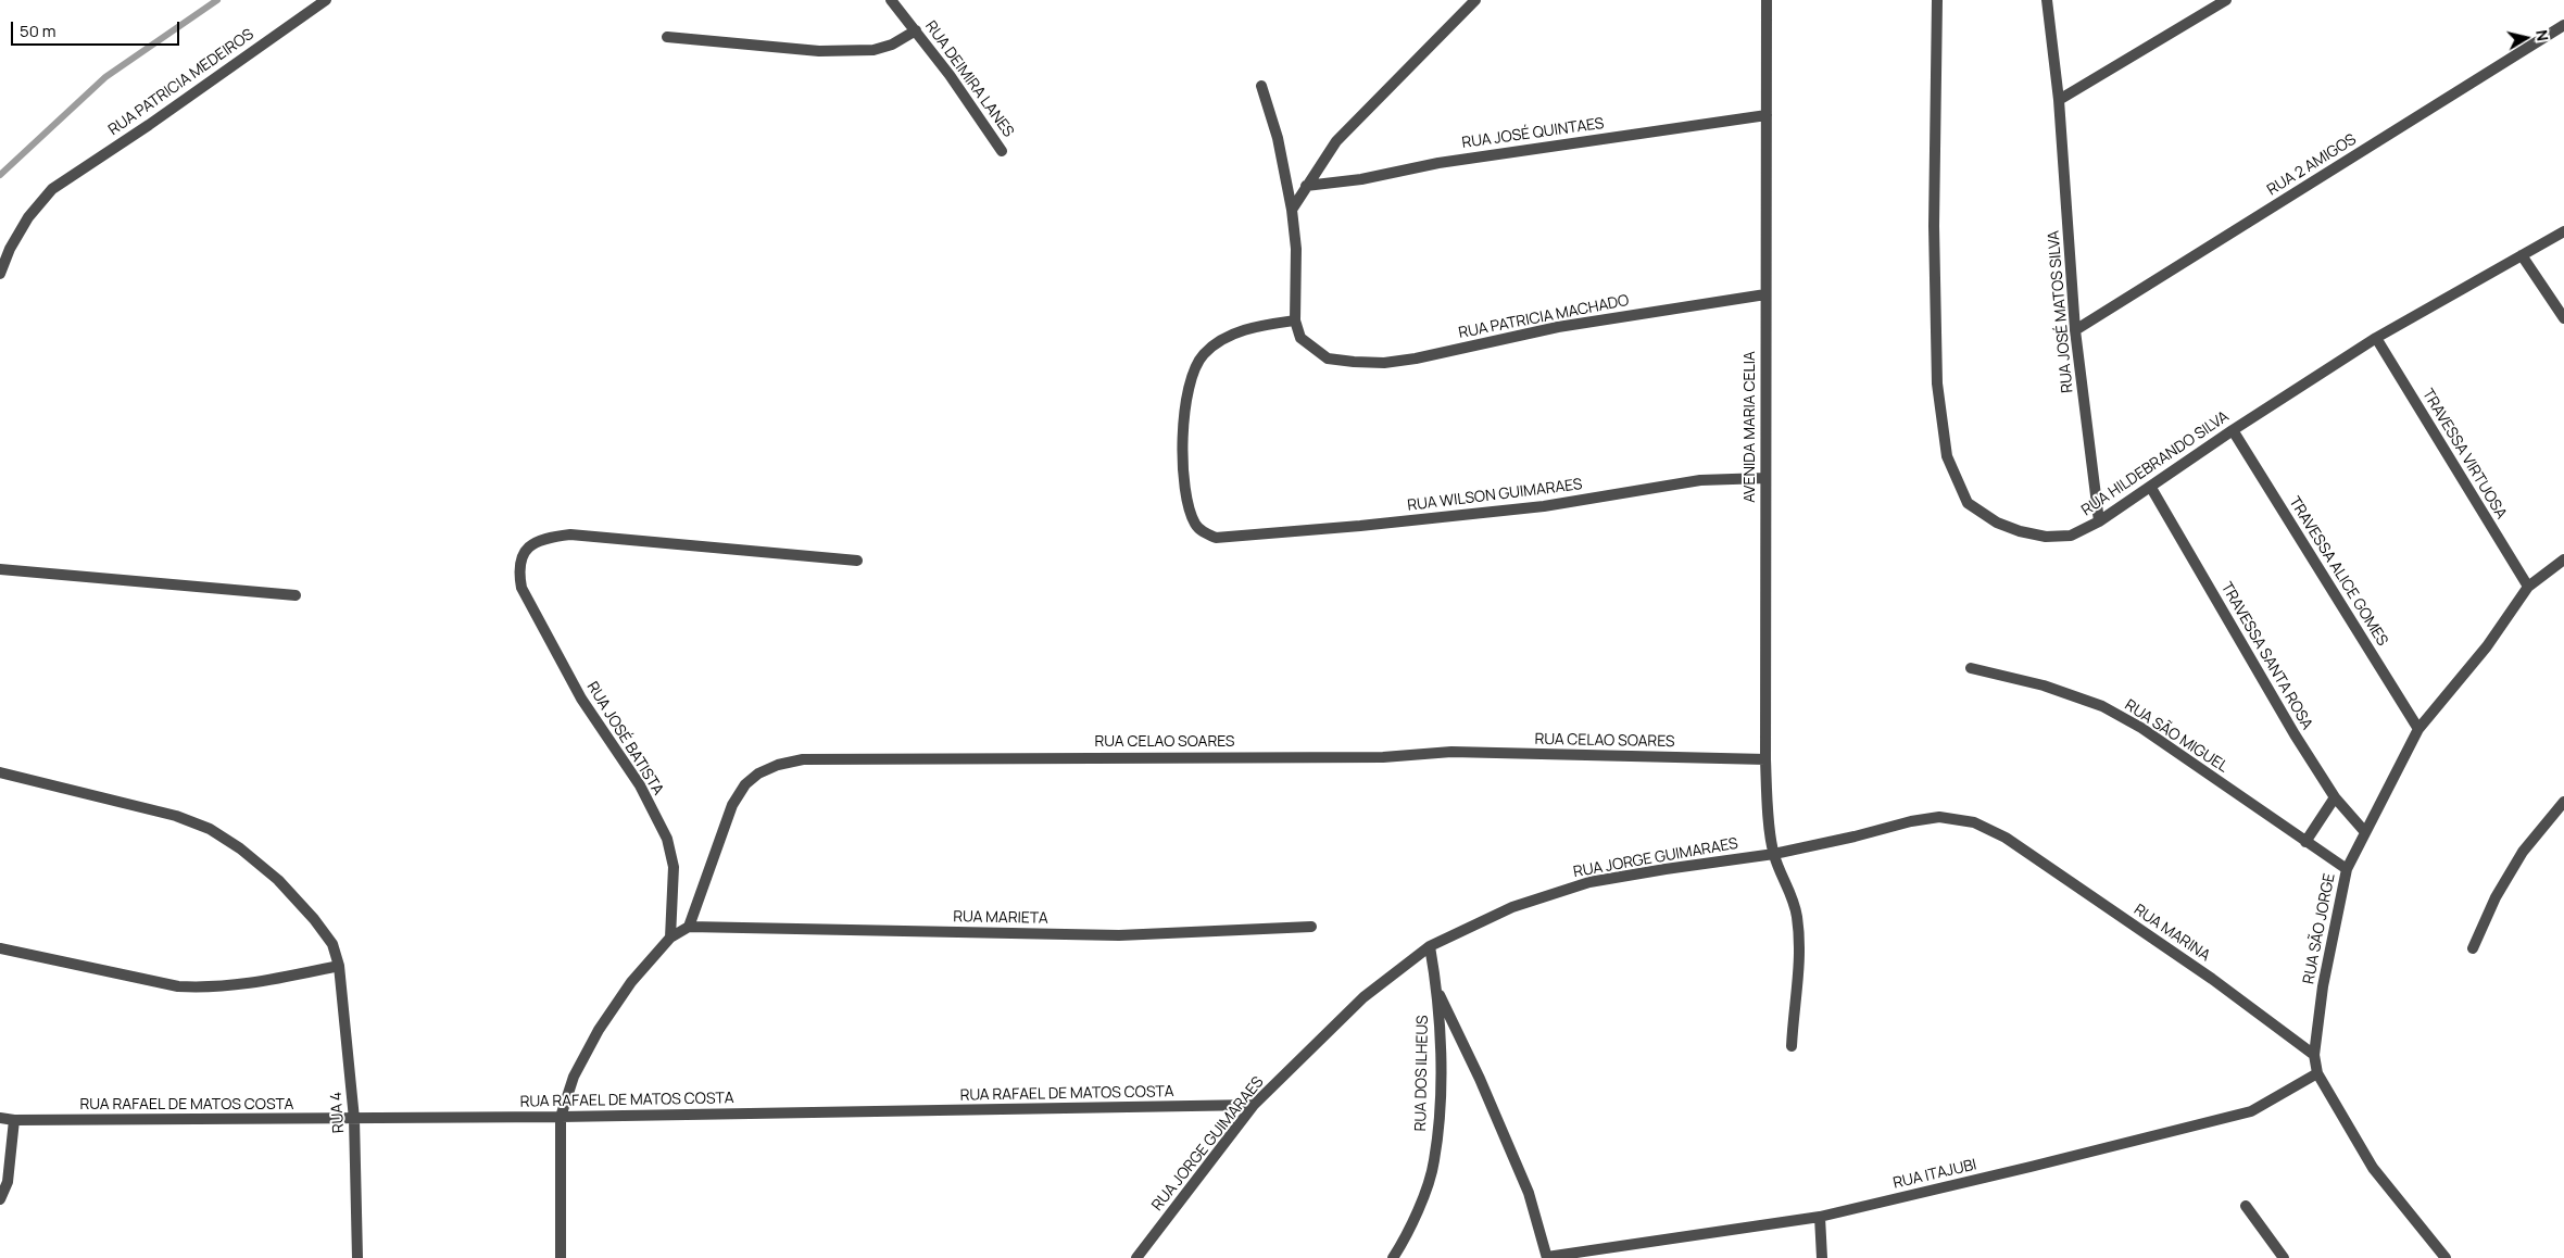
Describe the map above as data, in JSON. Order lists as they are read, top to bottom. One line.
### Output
{"streets":{"street":["RUA DEIMIRA LANES","RUA PATRICIA MEDEIROS","RUA JOSÉ QUINTAES","RUA 2 AMIGOS","RUA JOSÉ MATOS SILVA","RUA PATRICIA MACHADO","AVENIDA MARIA CELIA","TRAVESSA VIRTUOSA","RUA HILDEBRANDO SILVA","RUA WILSON GUIMARAES","TRAVESSA ALICE GOMES","TRAVESSA SANTA ROSA","RUA SÃO MIGUEL","RUA JOSÉ BATISTA","RUA CELAO SOARES","RUA JORGE GUIMARAES","RUA MARIETA","RUA SÃO JORGE","RUA MARINA","RUA DOS ILHEUS","RUA RAFAEL DE MATOS COSTA","RUA 4","RUA ITAJUBI"]},"crossings":[["RUA JOSÉ QUINTAES","AVENIDA MARIA CELIA"],["RUA 2 AMIGOS","RUA JOSÉ MATOS SILVA"],["RUA JOSÉ MATOS SILVA","RUA HILDEBRANDO SILVA"],["RUA PATRICIA MACHADO","AVENIDA MARIA CELIA"],["RUA PATRICIA MACHADO","RUA WILSON GUIMARAES"],["AVENIDA MARIA CELIA","RUA WILSON GUIMARAES"],["AVENIDA MARIA CELIA","RUA CELAO SOARES"],["AVENIDA MARIA CELIA","RUA JORGE GUIMARAES"],["AVENIDA MARIA CELIA","RUA MARINA"],["TRAVESSA VIRTUOSA","RUA HILDEBRANDO SILVA"],["TRAVESSA VIRTUOSA","RUA SÃO JORGE"],["RUA HILDEBRANDO SILVA","TRAVESSA ALICE GOMES"],["RUA HILDEBRANDO SILVA","TRAVESSA SANTA ROSA"],["TRAVESSA ALICE GOMES","RUA SÃO JORGE"],["TRAVESSA SANTA ROSA","RUA SÃO JORGE"],["RUA SÃO MIGUEL","RUA SÃO JORGE"],["RUA CELAO SOARES","RUA MARIETA"],["RUA JORGE GUIMARAES","RUA MARINA"],["RUA JORGE GUIMARAES","RUA DOS ILHEUS"],["RUA JORGE GUIMARAES","RUA RAFAEL DE MATOS COSTA"],["RUA SÃO JORGE","RUA MARINA"],["RUA RAFAEL DE MATOS COSTA","RUA 4"]],"scale_bar":"50 m","north":"right"}
